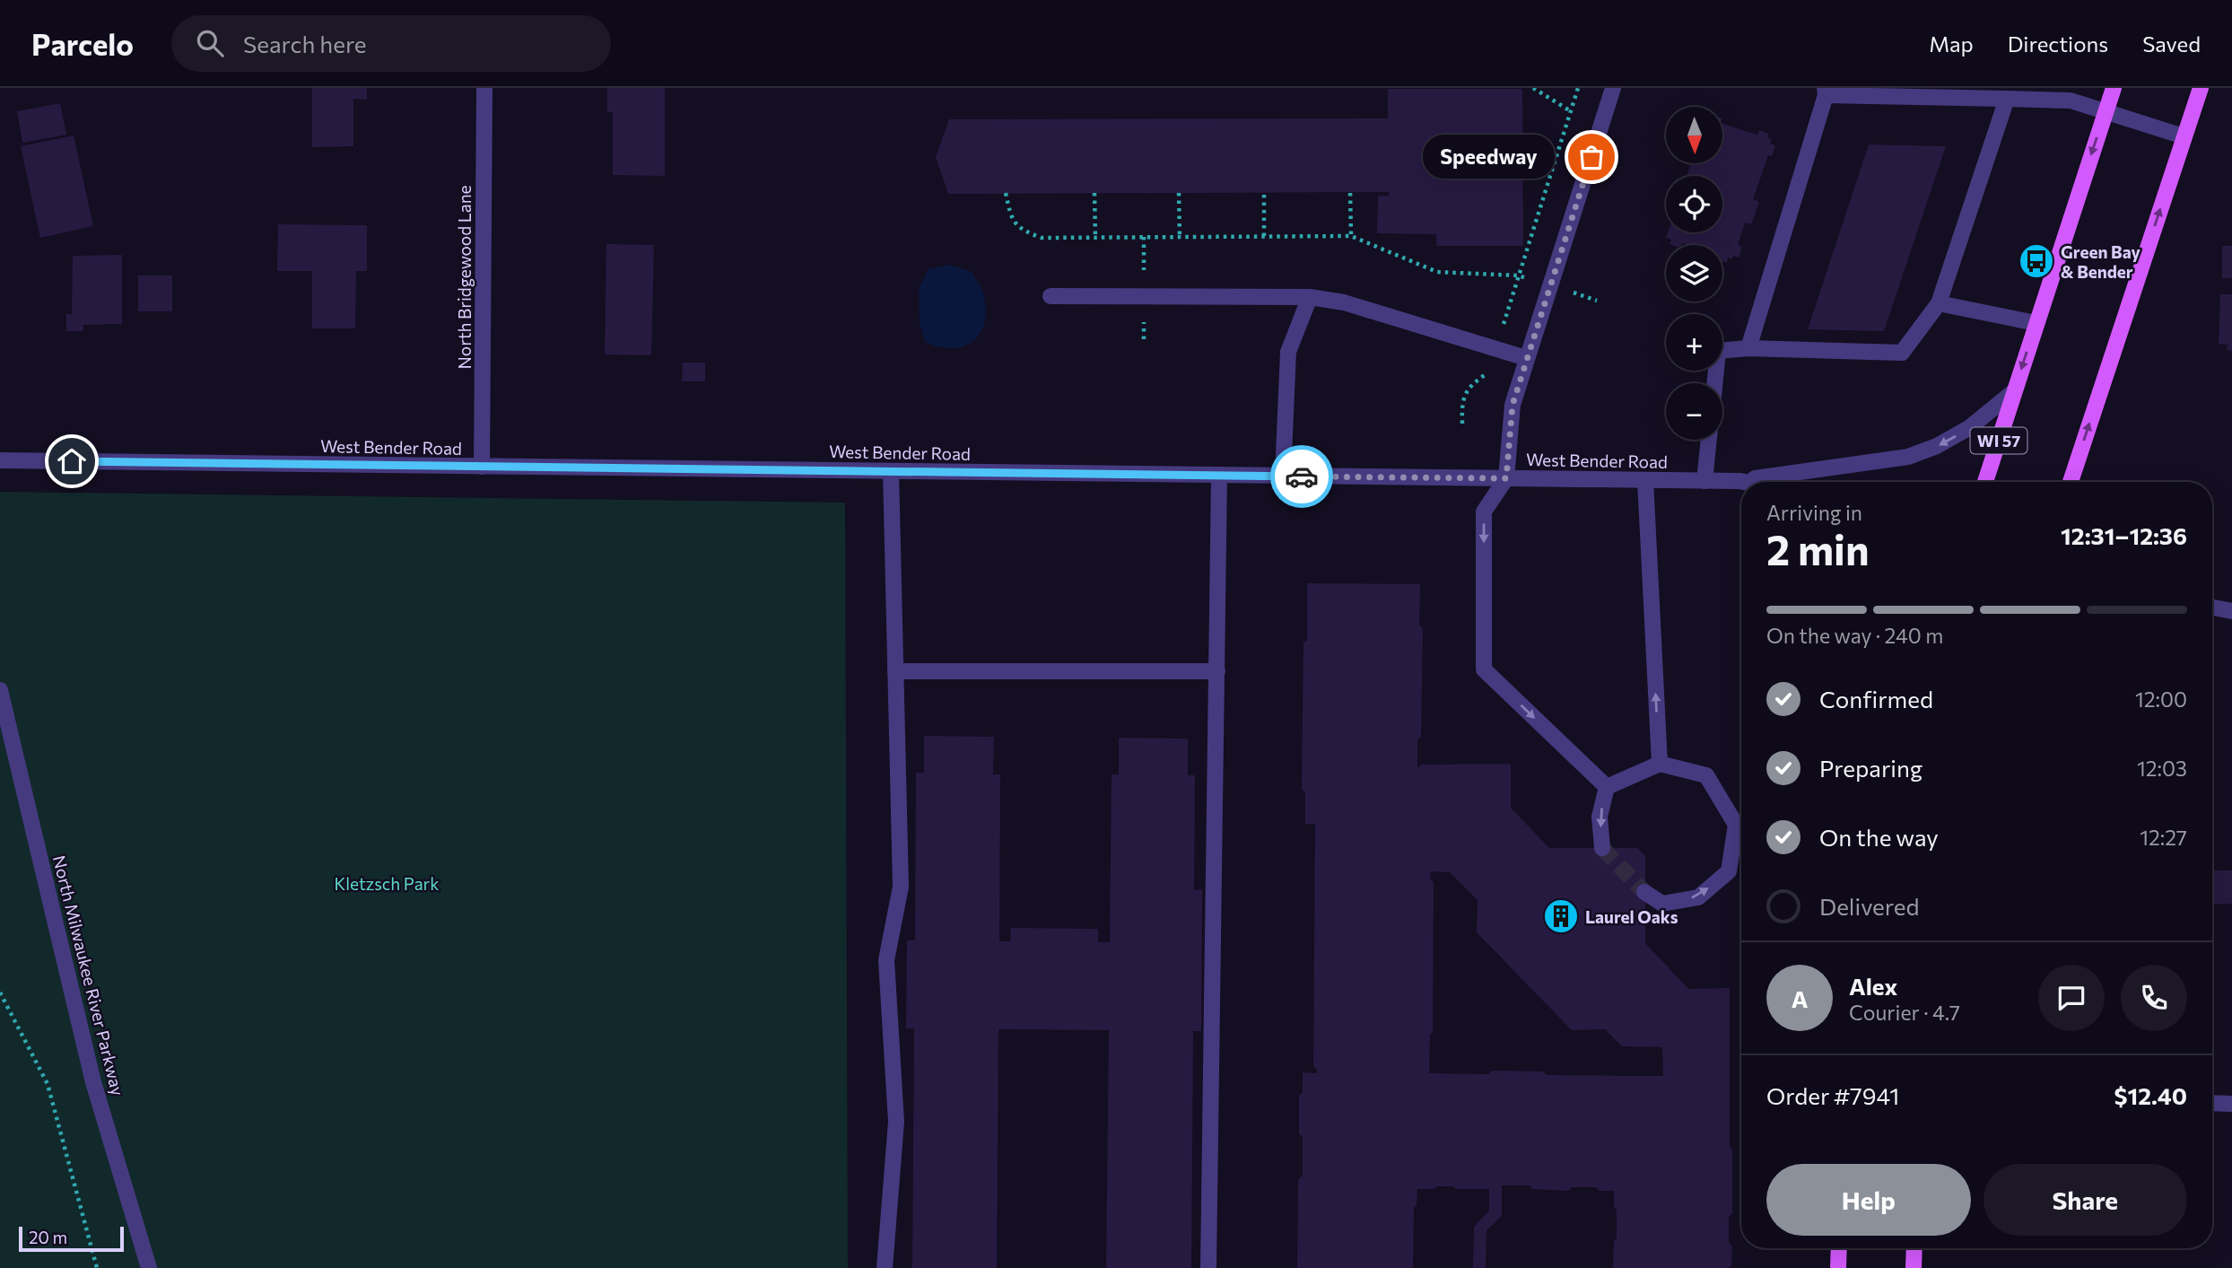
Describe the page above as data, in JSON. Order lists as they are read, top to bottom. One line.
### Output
{"streets":{"main road":["WI 57"],"street":["North Bridgewood Lane","West Bender Road","North Milwaukee River Parkway"]},"crossings":[["North Bridgewood Lane","West Bender Road"]],"parks":["Kletzsch Park"],"places":{"other":["Speedway"],"bus stop":["Green Bay & Bender"],"building":["Laurel Oaks"]},"scale_bar":"20 m","north":"bottom","page":{"header":"Parcelo","search":"Search here","nav":["Map","Directions","Saved"],"map_buttons":["+","−"],"bubble":"Speedway","heading":["2 min","Arriving in","12:31–12:36"],"panel":["Alex","Courier · 4.7","Order #7941","$12.40"],"bar":"On the way · 240 m","list":[["Confirmed","12:00"],["Preparing","12:03"],["On the way","12:27"],"Delivered"],"round":"A","buttons":["Help","Share"],"scale":"20 m"}}
